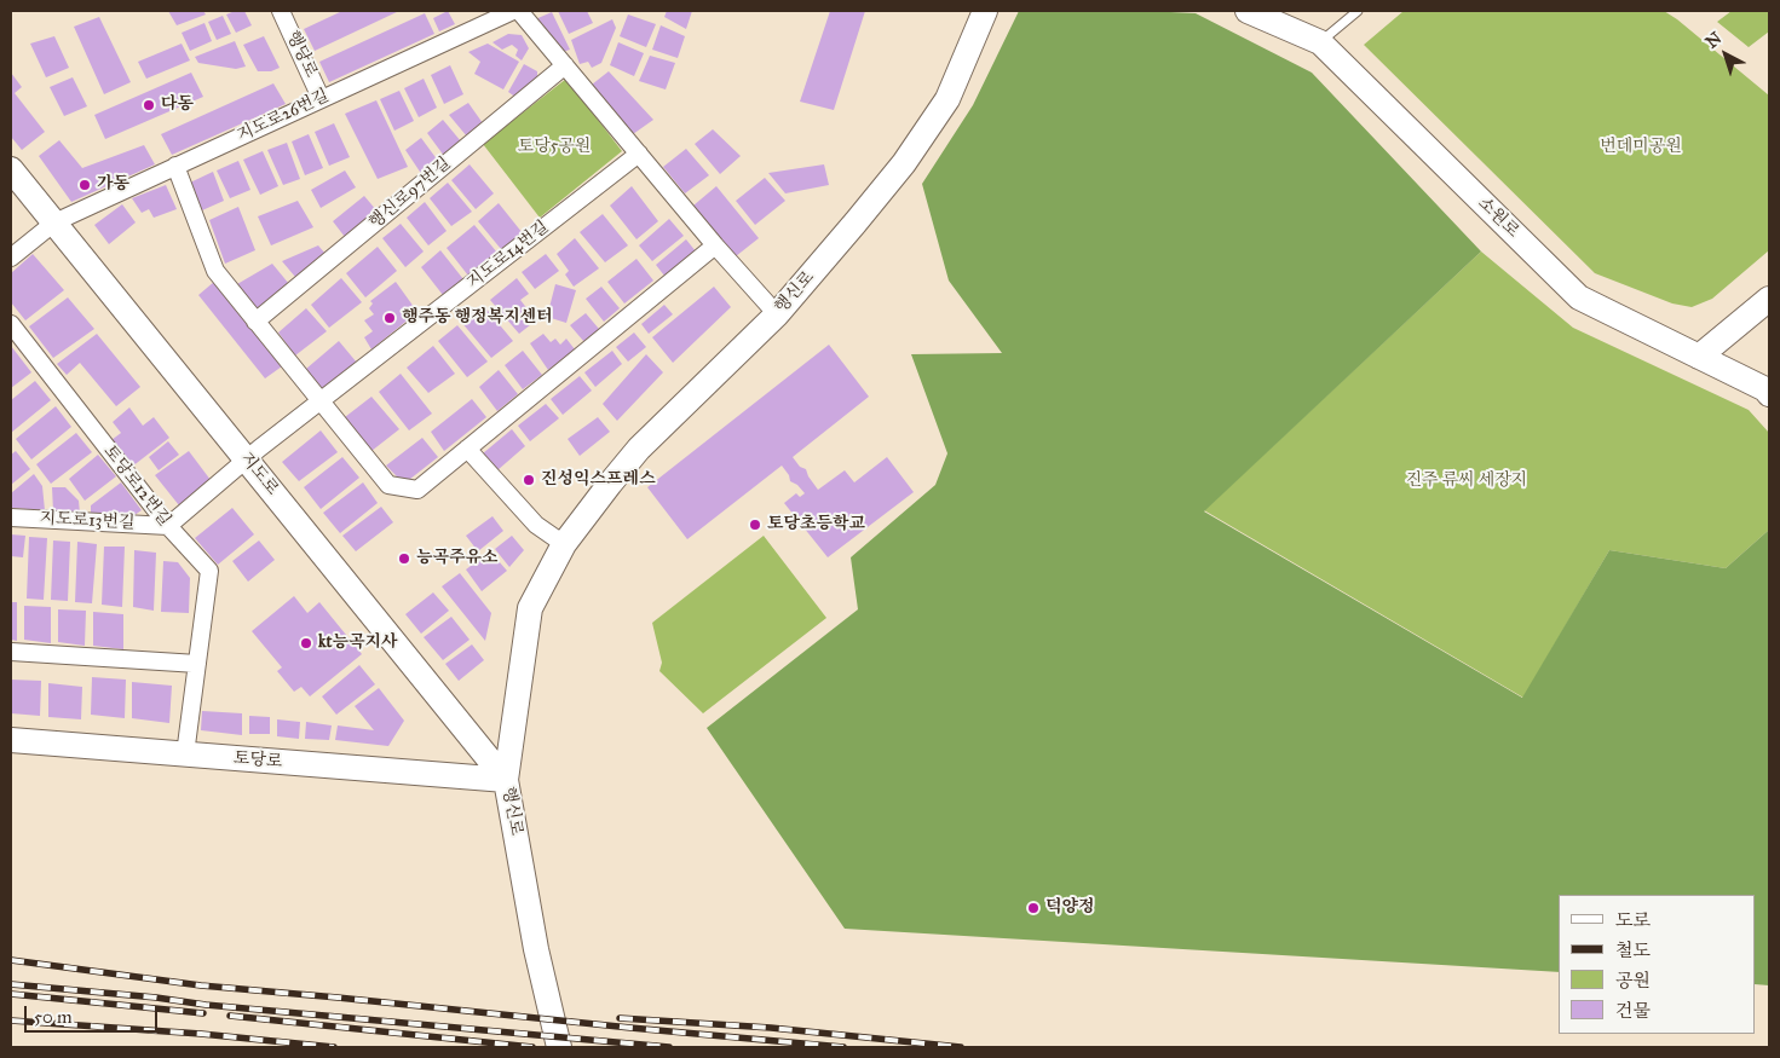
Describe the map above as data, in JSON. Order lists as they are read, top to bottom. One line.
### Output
{"streets":{"main road":["소원로","행신로","지도로","토당로"],"street":["행당로","지도로26번길","행신로97번길","지도로14번길","토당로12번길","지도로13번길"]},"crossings":[["행당로","지도로26번길"],["지도로26번길","지도로"],["지도로14번길","지도로"],["행신로","지도로"],["행신로","토당로"],["지도로","토당로"],["토당로12번길","지도로13번길"],["토당로12번길","토당로"]],"parks":["토당5공원","번데미공원","진주 류씨 세장지"],"places":["다동","가동","행주동 행정복지센터","진성익스프레스","토당초등학교","능곡주유소","kt능곡지사","덕양정"],"legend":["도로","철도","공원","건물"],"scale_bar":"50 m","north":"top left"}
